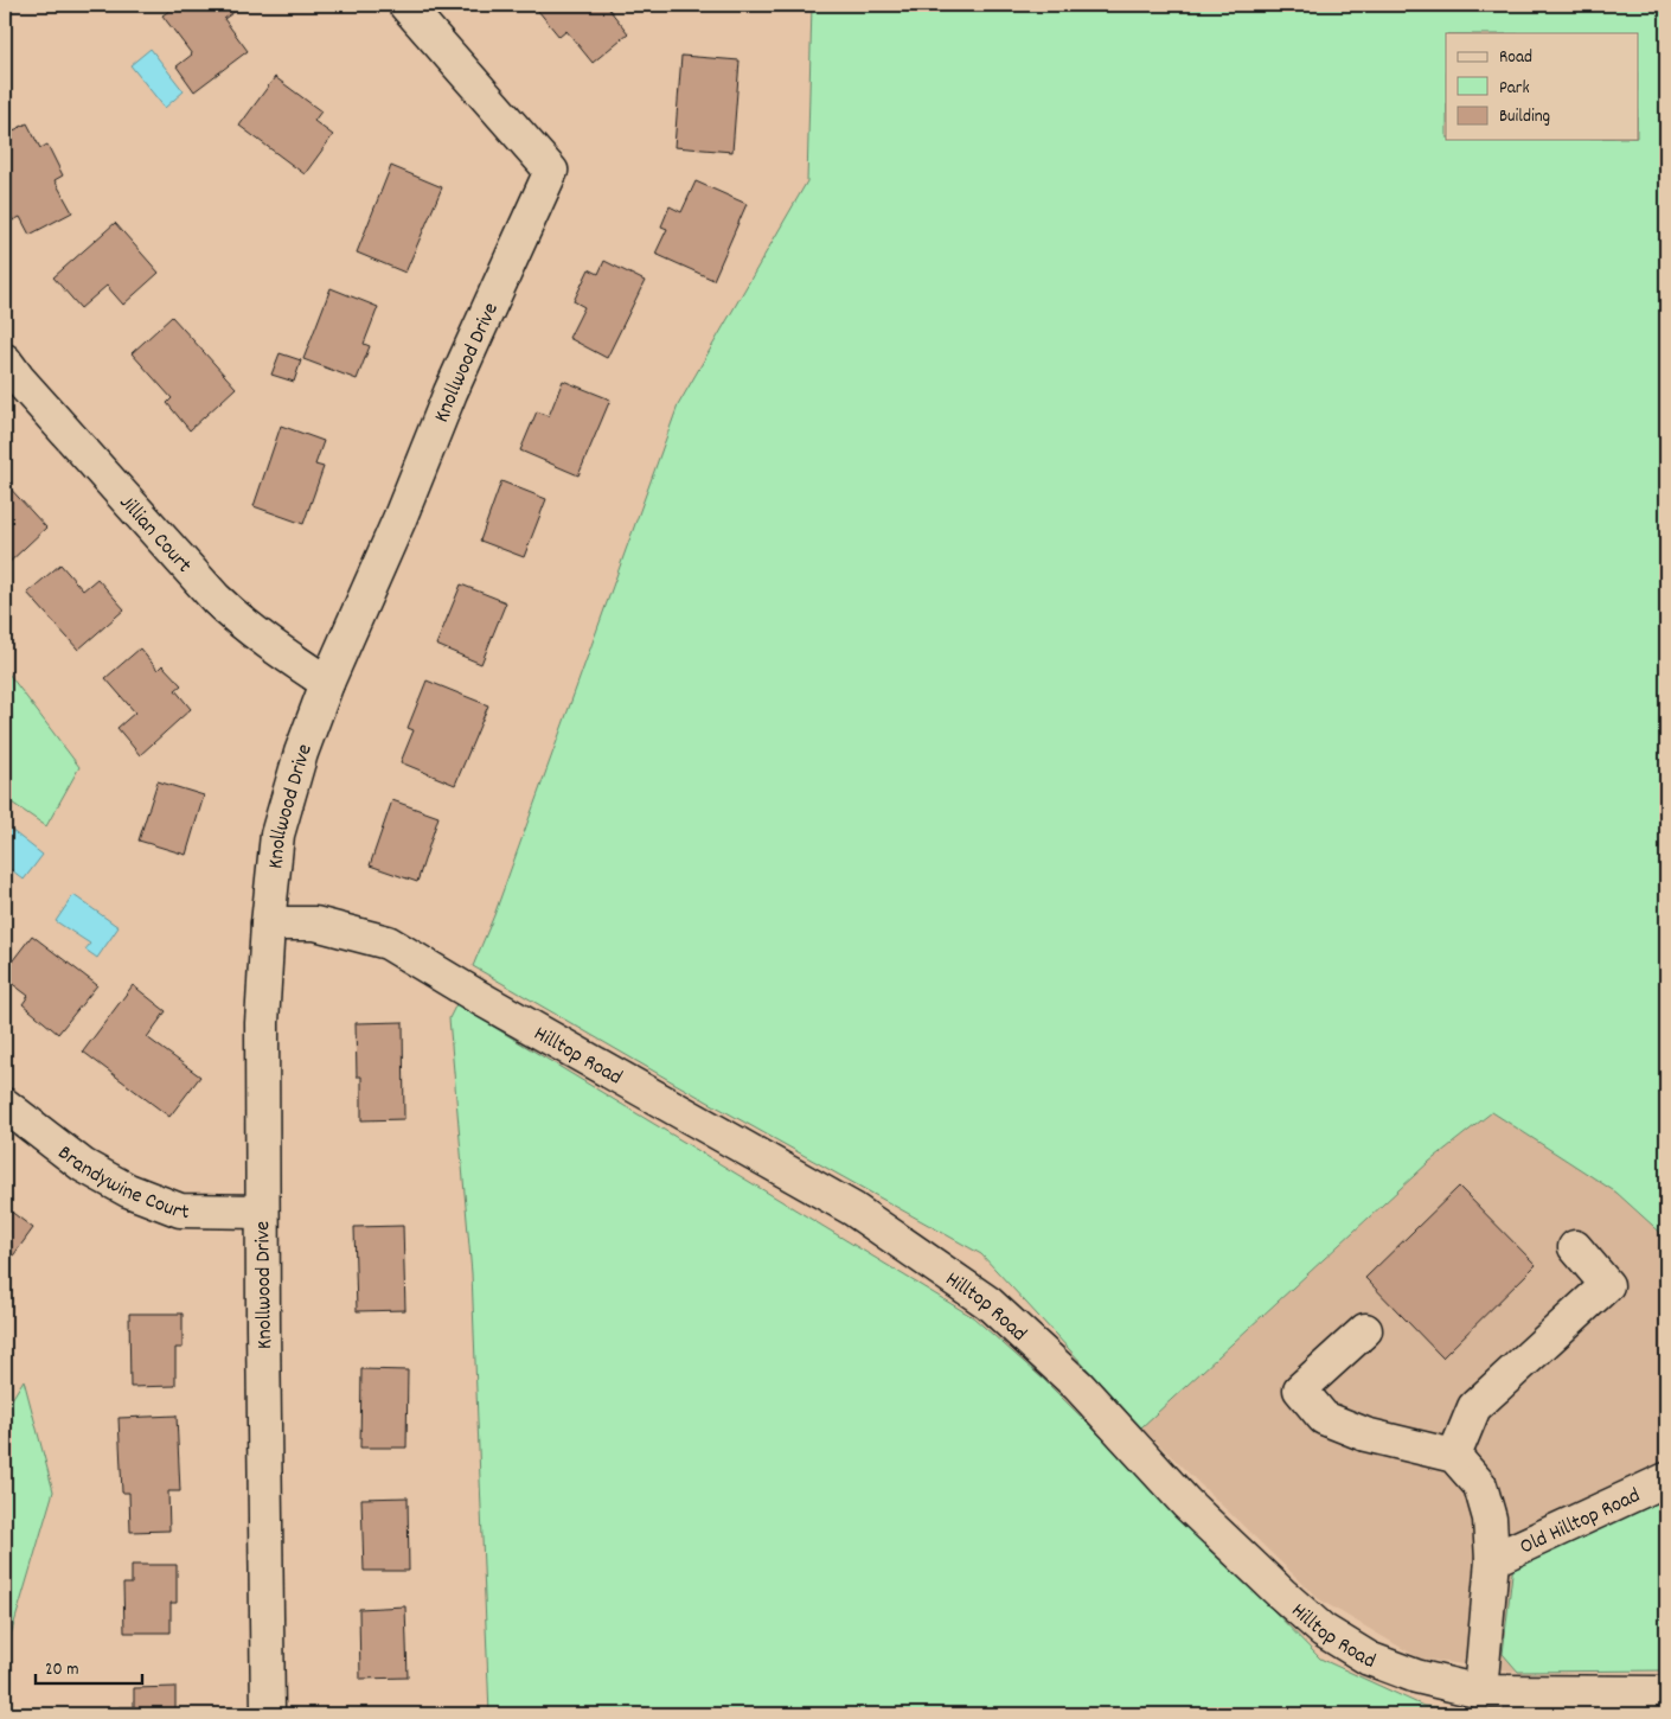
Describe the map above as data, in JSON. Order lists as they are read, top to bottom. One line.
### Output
{"streets":{"street":["Knollwood Drive","Jillian Court","Hilltop Road","Brandywine Court","Old Hilltop Road"]},"crossings":[["Knollwood Drive","Jillian Court"],["Knollwood Drive","Hilltop Road"],["Knollwood Drive","Brandywine Court"]],"legend":["Road","Park","Building"],"scale_bar":"20 m"}
